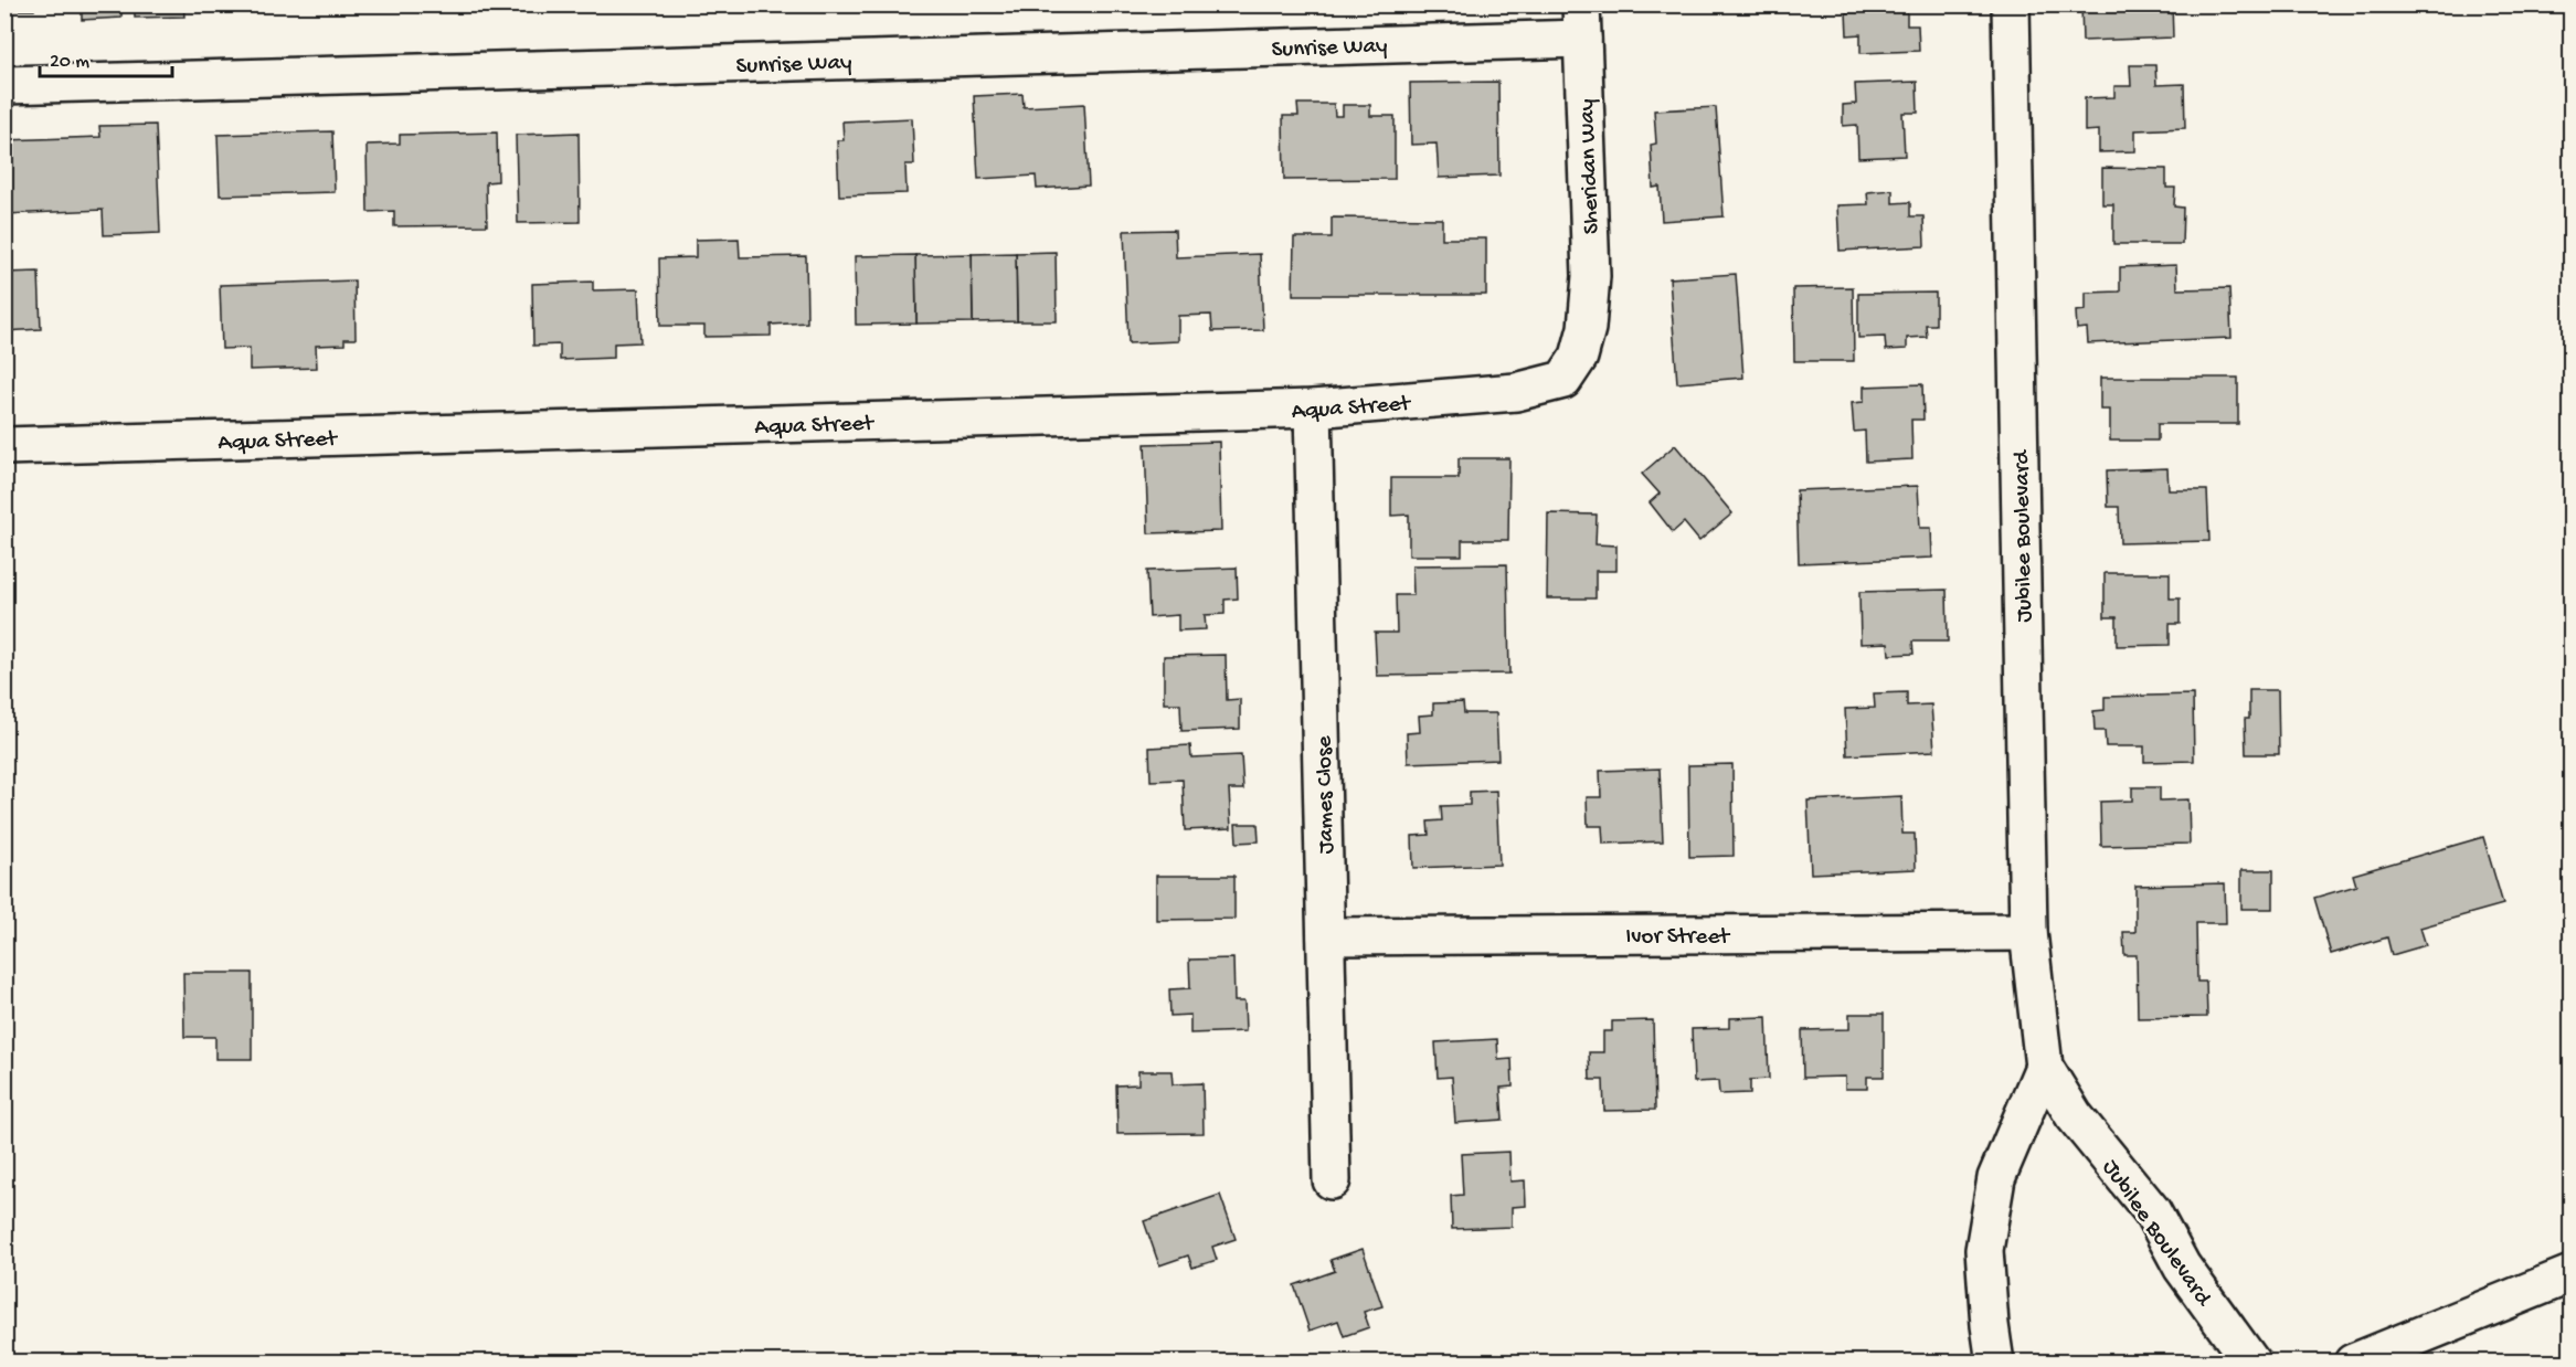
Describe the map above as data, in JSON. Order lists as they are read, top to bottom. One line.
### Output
{"streets":{"street":["Sunrise Way","Sheridan Way","Aqua Street","Jubilee Boulevard","James Close","Ivor Street"]},"crossings":[["Sunrise Way","Sheridan Way"],["Sheridan Way","Aqua Street"],["Aqua Street","James Close"],["Jubilee Boulevard","Ivor Street"],["James Close","Ivor Street"]],"scale_bar":"20 m"}
